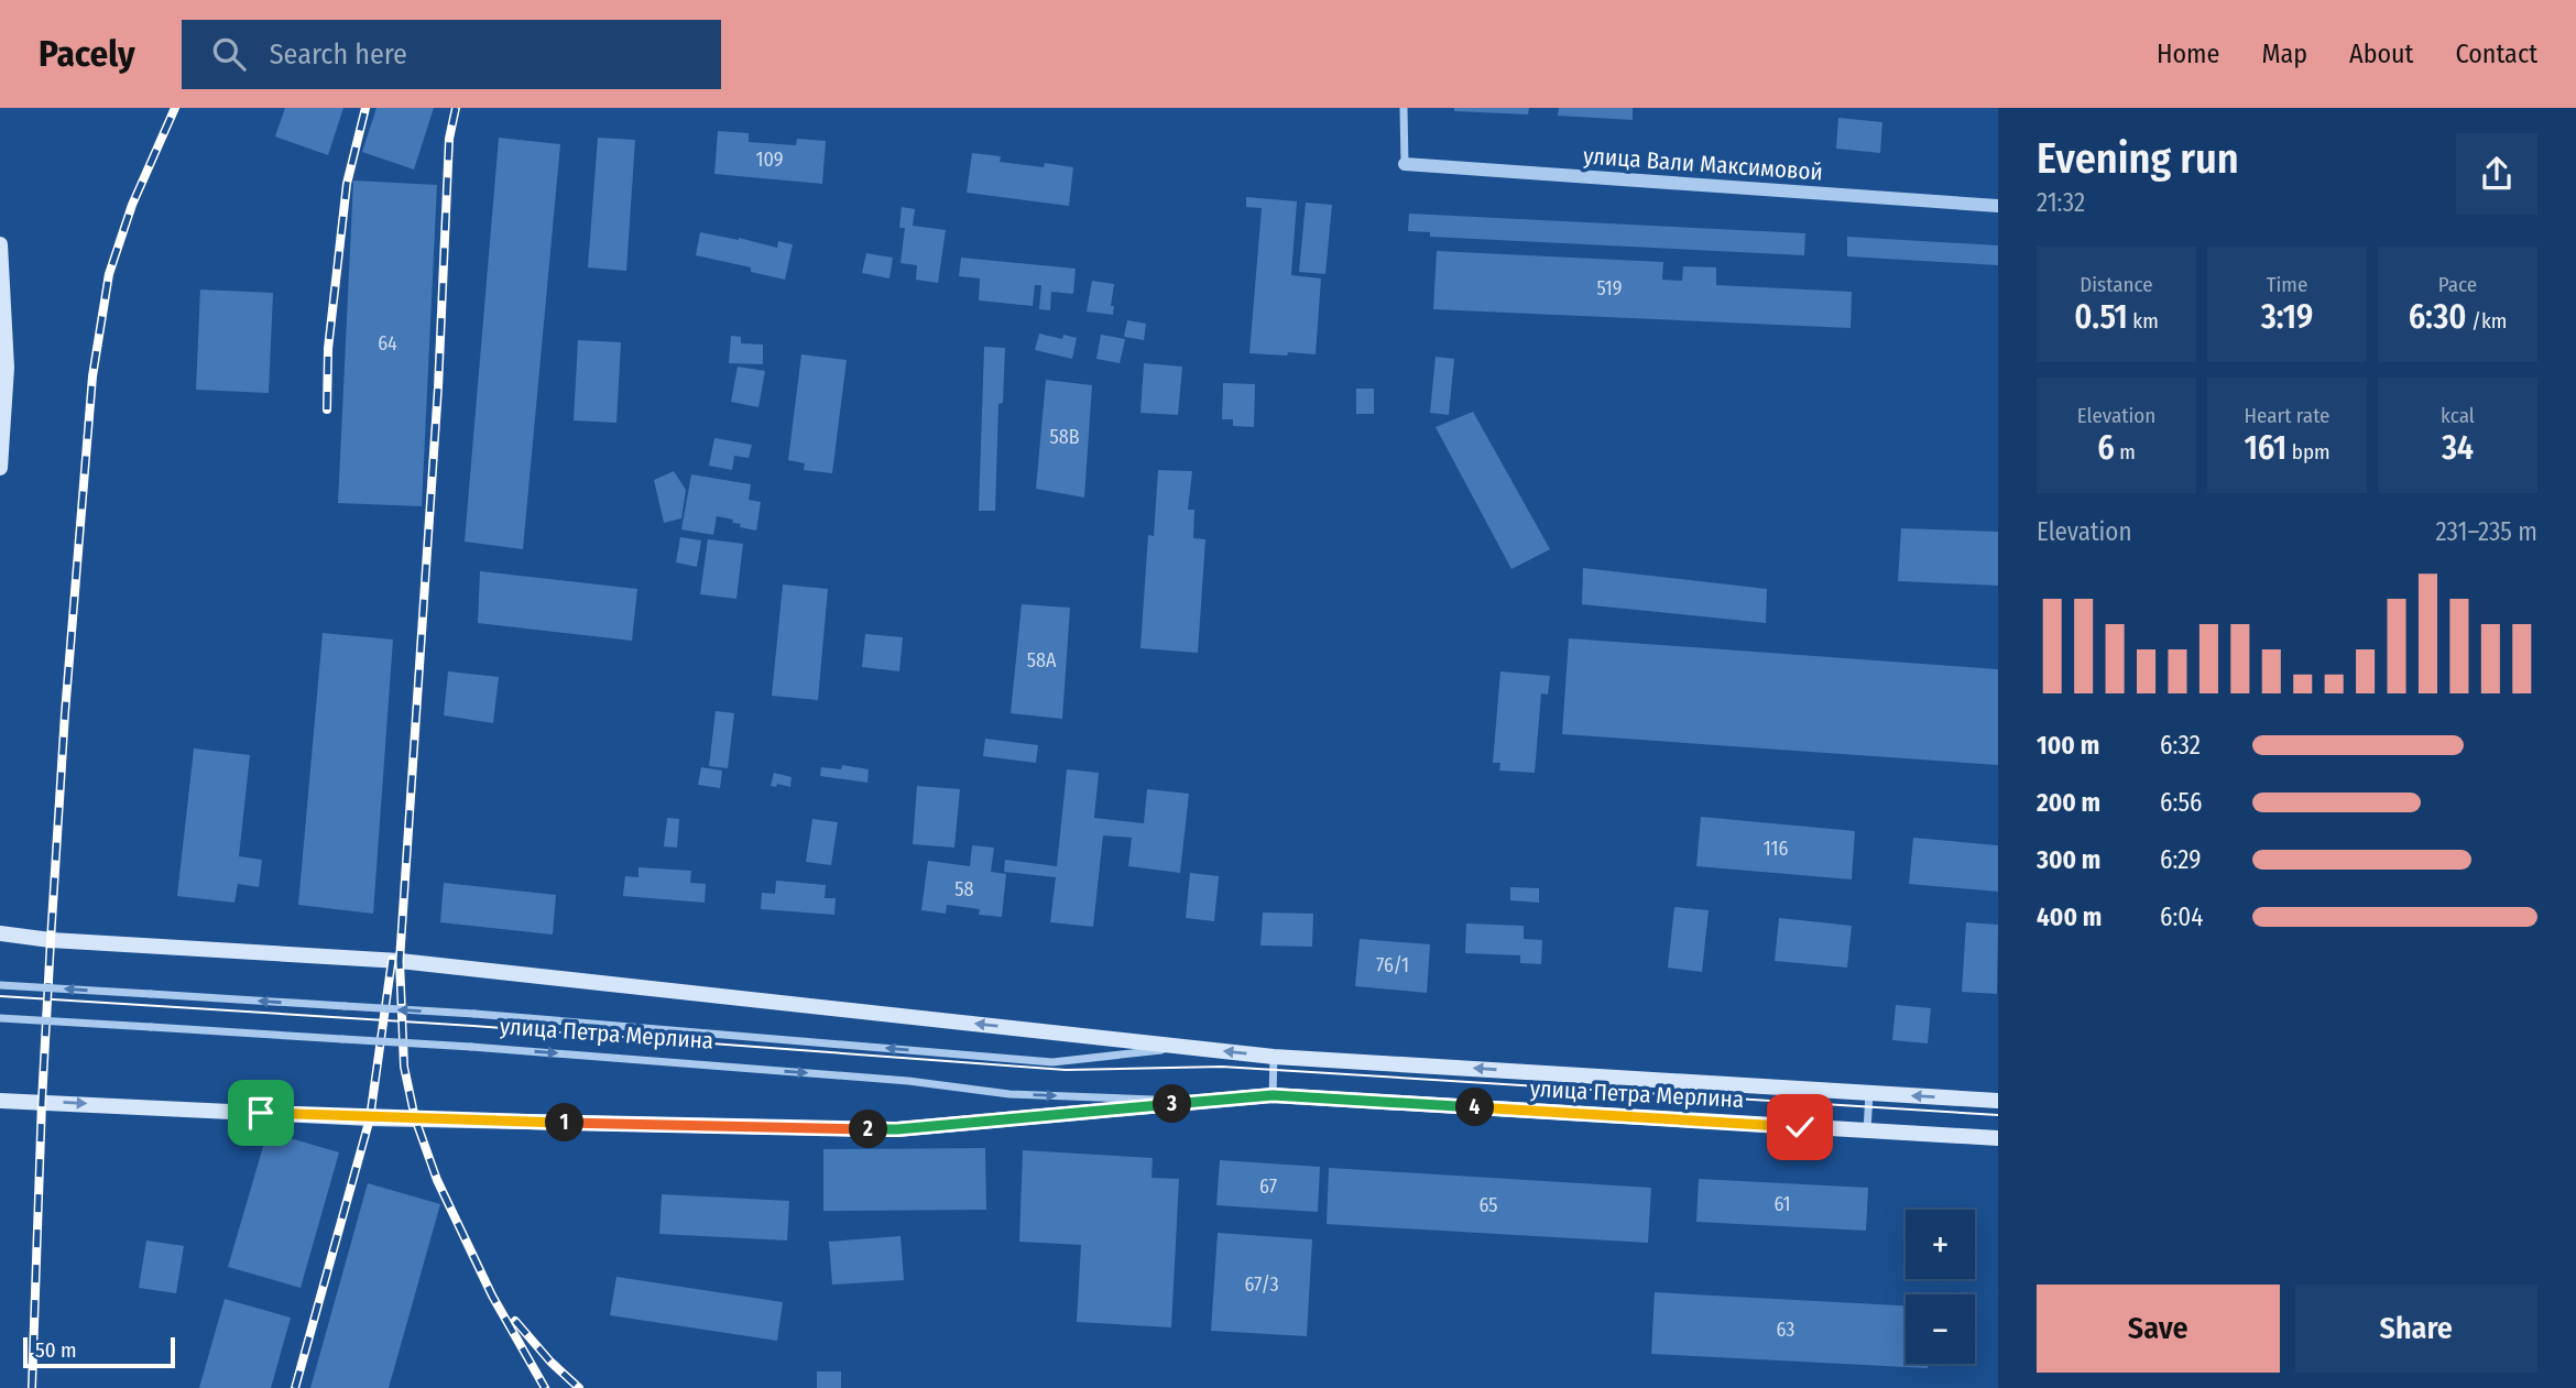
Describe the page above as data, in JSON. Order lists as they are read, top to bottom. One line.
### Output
{"streets":{"main road":["улица Петра Мерлина"],"street":["улица Вали Максимовой"]},"house_numbers":["109","519","64","58В","58А","116","58","76/1","67","61","65","67/3","63"],"scale_bar":"50 m","page":{"header":"Pacely","search":"Search here","nav":["Home","Map","About","Contact"],"heading":["Evening run","21:32"],"stats":[["Distance","0.51 km"],["Time","3:19"],["Pace","6:30 /km"],["Elevation","6 m"],["Heart rate","161 bpm"],["kcal","34"]],"chart":["Elevation","231–235 m"],"list":[{"name":"100 m","note":"6:32"},{"name":"200 m","note":"6:56"},{"name":"300 m","note":"6:29"},{"name":"400 m","note":"6:04"}],"pins":["3","4","1","2"],"map_buttons":["+","−"],"buttons":["Save","Share"],"scale":"50 m"}}
